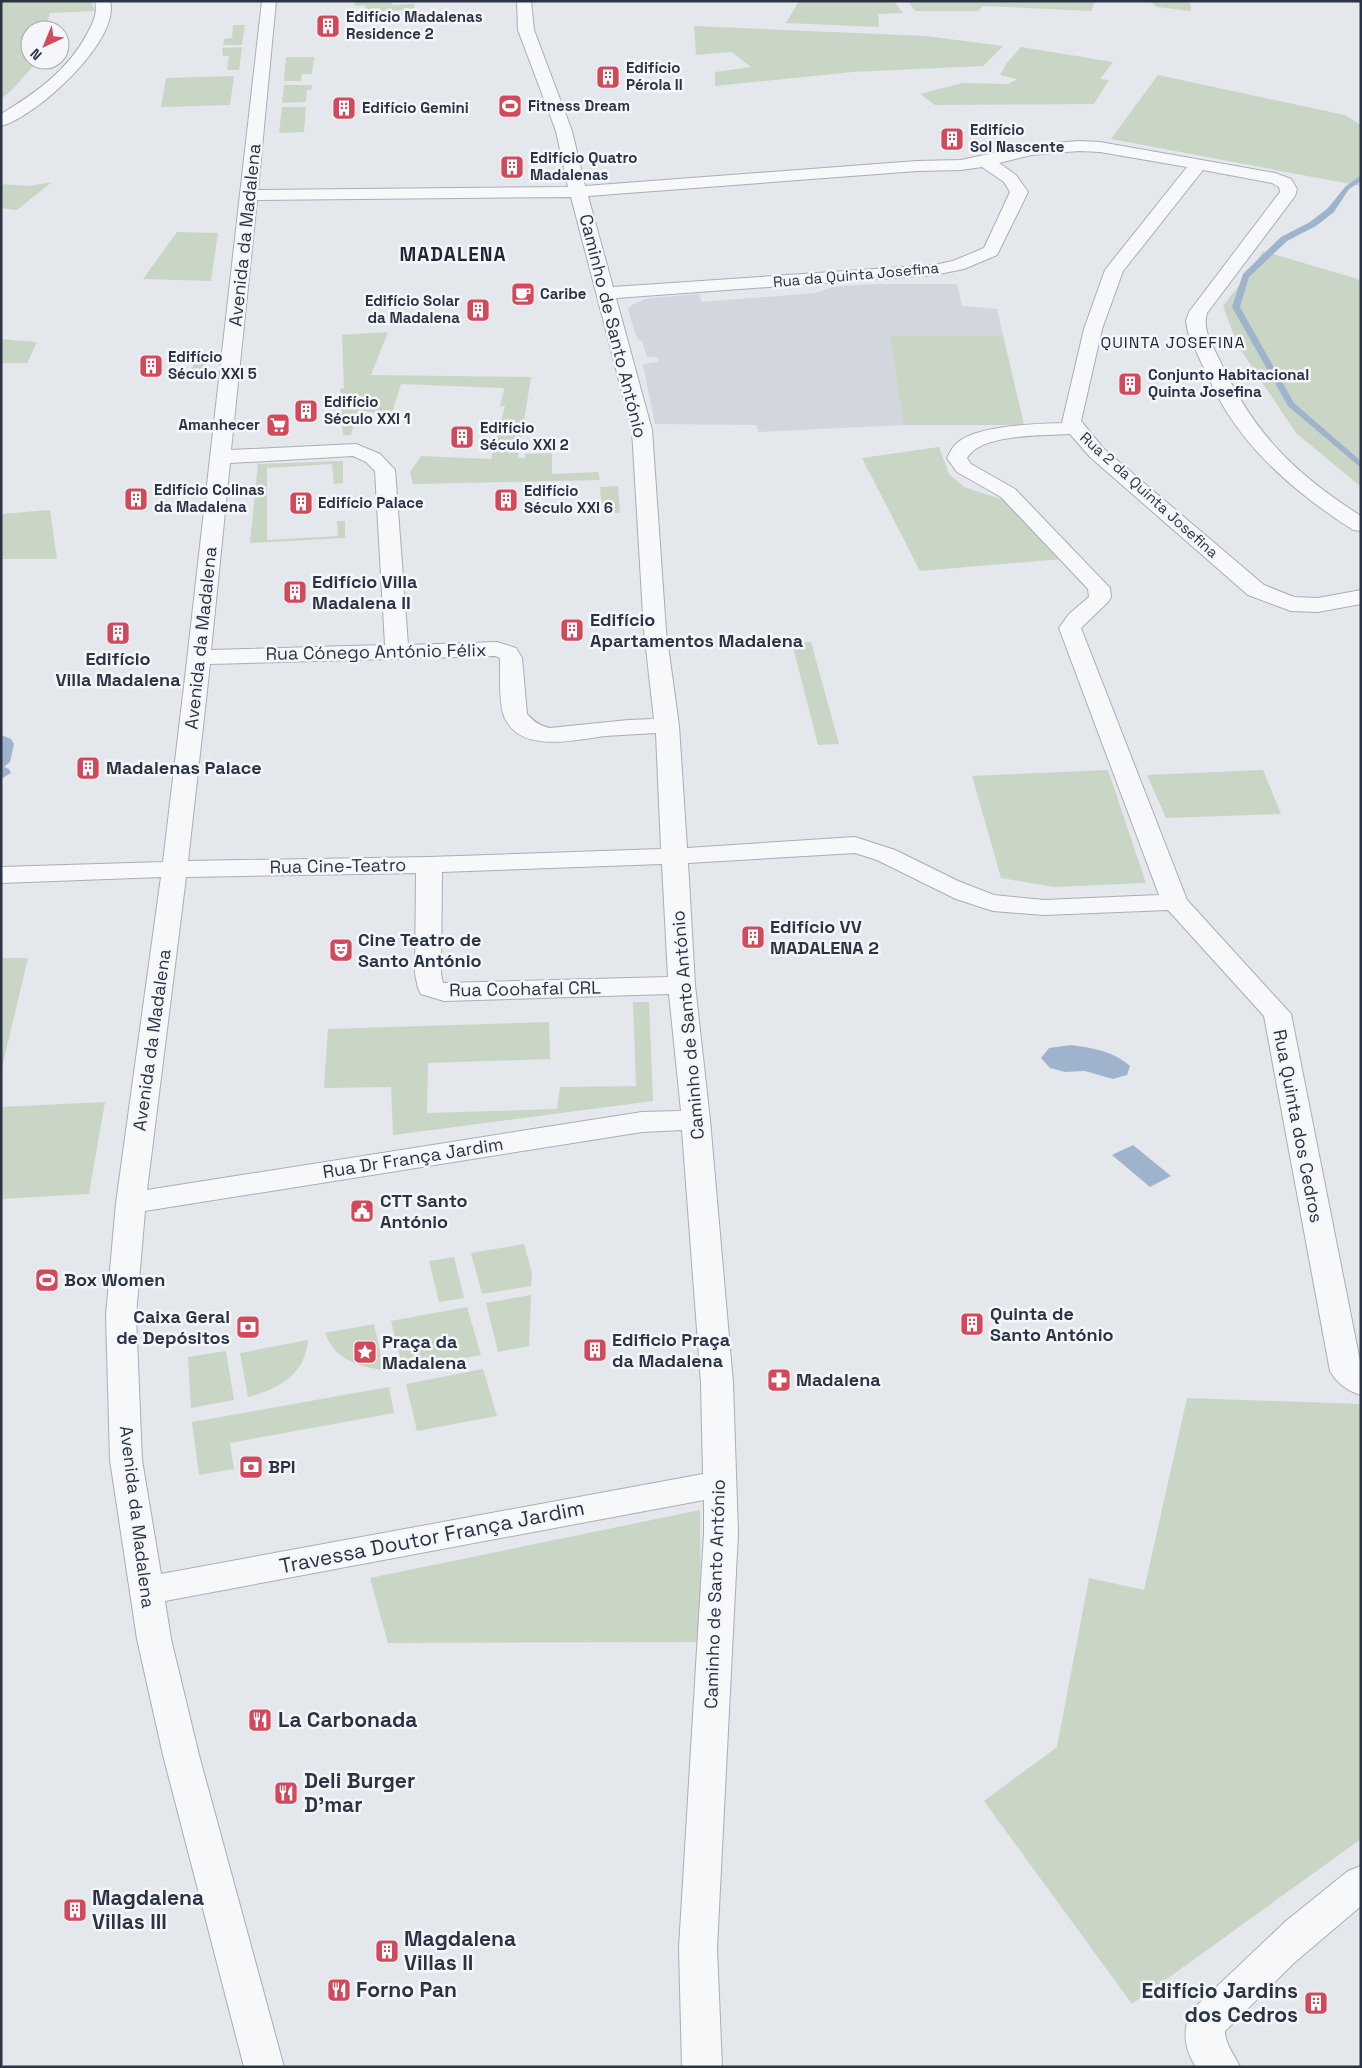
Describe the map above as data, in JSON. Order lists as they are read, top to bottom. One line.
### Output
{"streets":{"street":["Avenida da Madalena","Rua da Quinta Josefina","Caminho de Santo António","Rua 2 da Quinta Josefina","Rua Cónego António Félix","Rua Cine-Teatro","Rua Coohafal CRL","Rua Quinta dos Cedros","Rua Dr França Jardim","Travessa Doutor França Jardim"]},"crossings":[["Avenida da Madalena","Rua Cónego António Félix"],["Avenida da Madalena","Rua Cine-Teatro"],["Avenida da Madalena","Rua Dr França Jardim"],["Avenida da Madalena","Travessa Doutor França Jardim"],["Rua da Quinta Josefina","Caminho de Santo António"],["Caminho de Santo António","Rua Cónego António Félix"],["Caminho de Santo António","Rua Cine-Teatro"],["Caminho de Santo António","Rua Coohafal CRL"],["Caminho de Santo António","Rua Dr França Jardim"],["Caminho de Santo António","Travessa Doutor França Jardim"],["Rua Cine-Teatro","Rua Coohafal CRL"]],"districts":["MADALENA","QUINTA JOSEFINA"],"places":{"building":["Edifício Madalenas Residence 2","Edifício Pérola II","Edifício Gemini","Edifício Sol Nascente","Edifício Quatro Madalenas","Edifício Solar da Madalena","Edifício Século XXI 5","Conjunto Habitacional Quinta Josefina","Edifício Século XXI 1","Edifício Século XXI 2","Edifício Colinas da Madalena","Edifício Século XXI 6","Edifício Palace","Edifício Villa Madalena II","Edifício Apartamentos Madalena","Edifício Villa Madalena","Madalenas Palace","Edifício VV MADALENA 2","Quinta de Santo António","Edificio Praça da Madalena","Magdalena Villas III","Magdalena Villas II","Edifício Jardins dos Cedros"],"sports":["Fitness Dream","Box Women"],"cafe":["Caribe"],"supermarket":["Amanhecer"],"theatre":["Cine Teatro de Santo António"],"public building":["CTT Santo António"],"bank":["Caixa Geral de Depósitos","BPI"],"place":["Praça da Madalena"],"pharmacy":["Madalena"],"restaurant":["La Carbonada","Deli Burger D'mar","Forno Pan"]},"north":"bottom left"}
